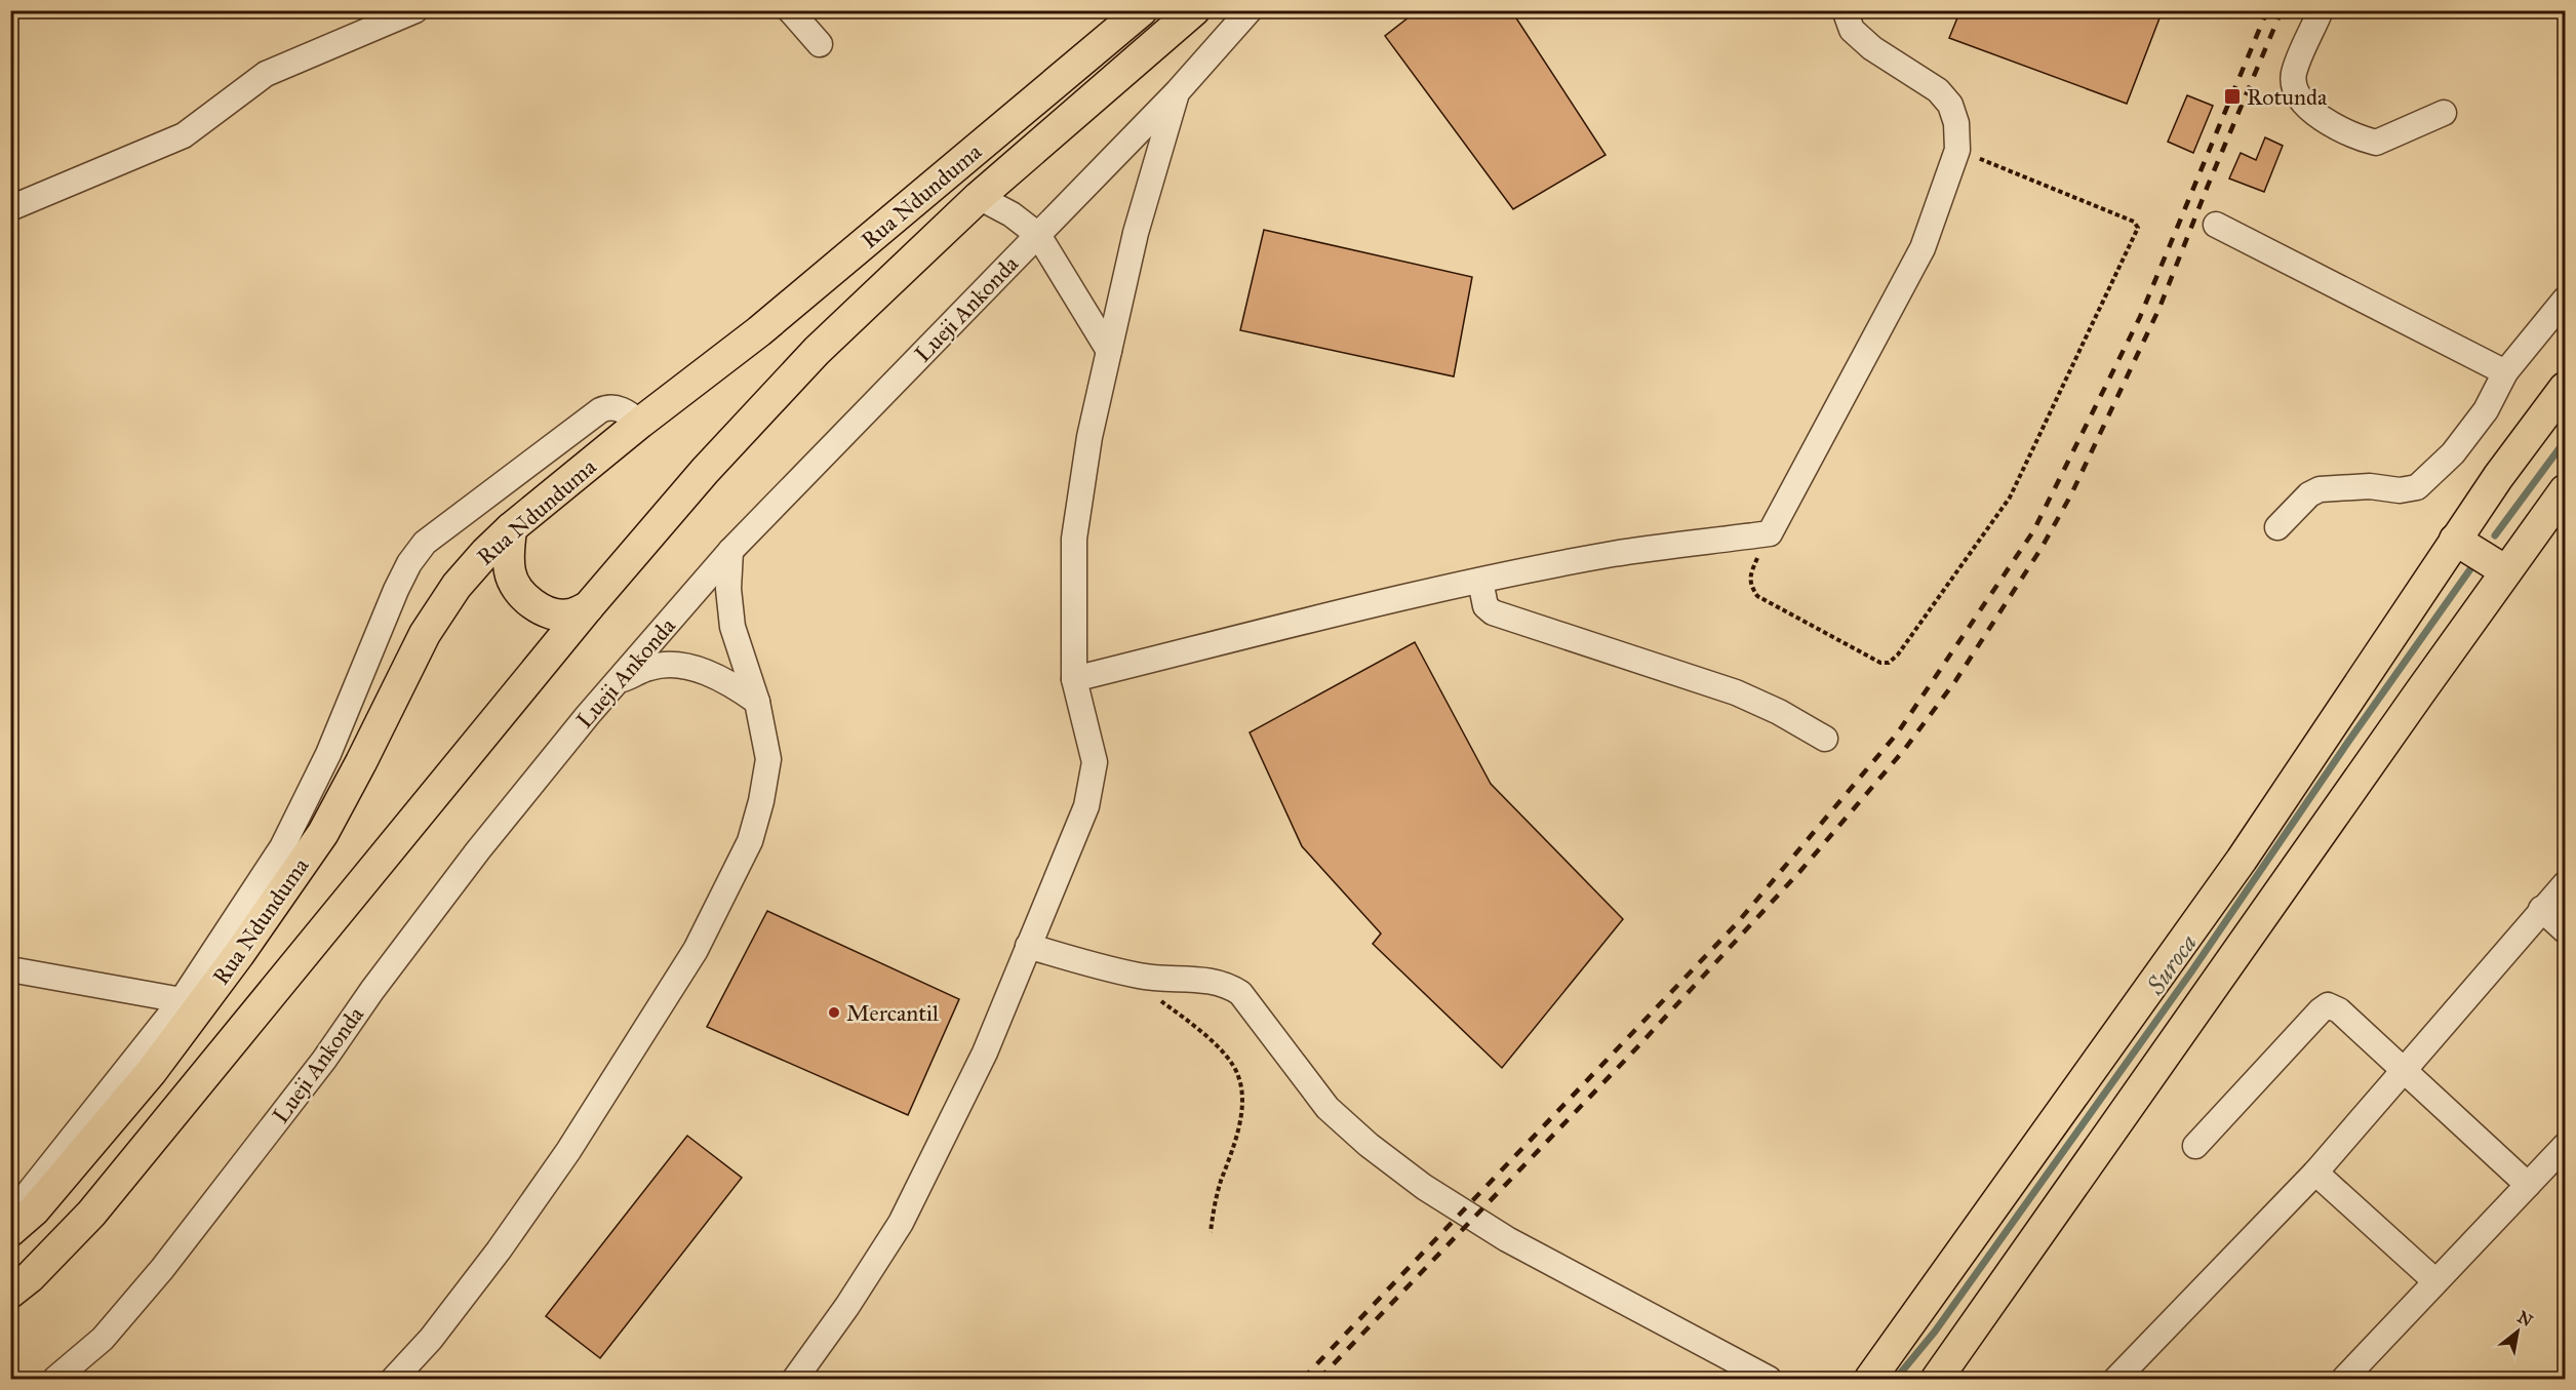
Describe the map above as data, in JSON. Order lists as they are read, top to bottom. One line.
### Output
{"streets":{"main road":["Rua Ndunduma"],"street":["Lueji Ankonda"]},"water":["Suroca"],"places":{"transit":["Rotunda"],"other":["Mercantil"]},"north":"top right"}
